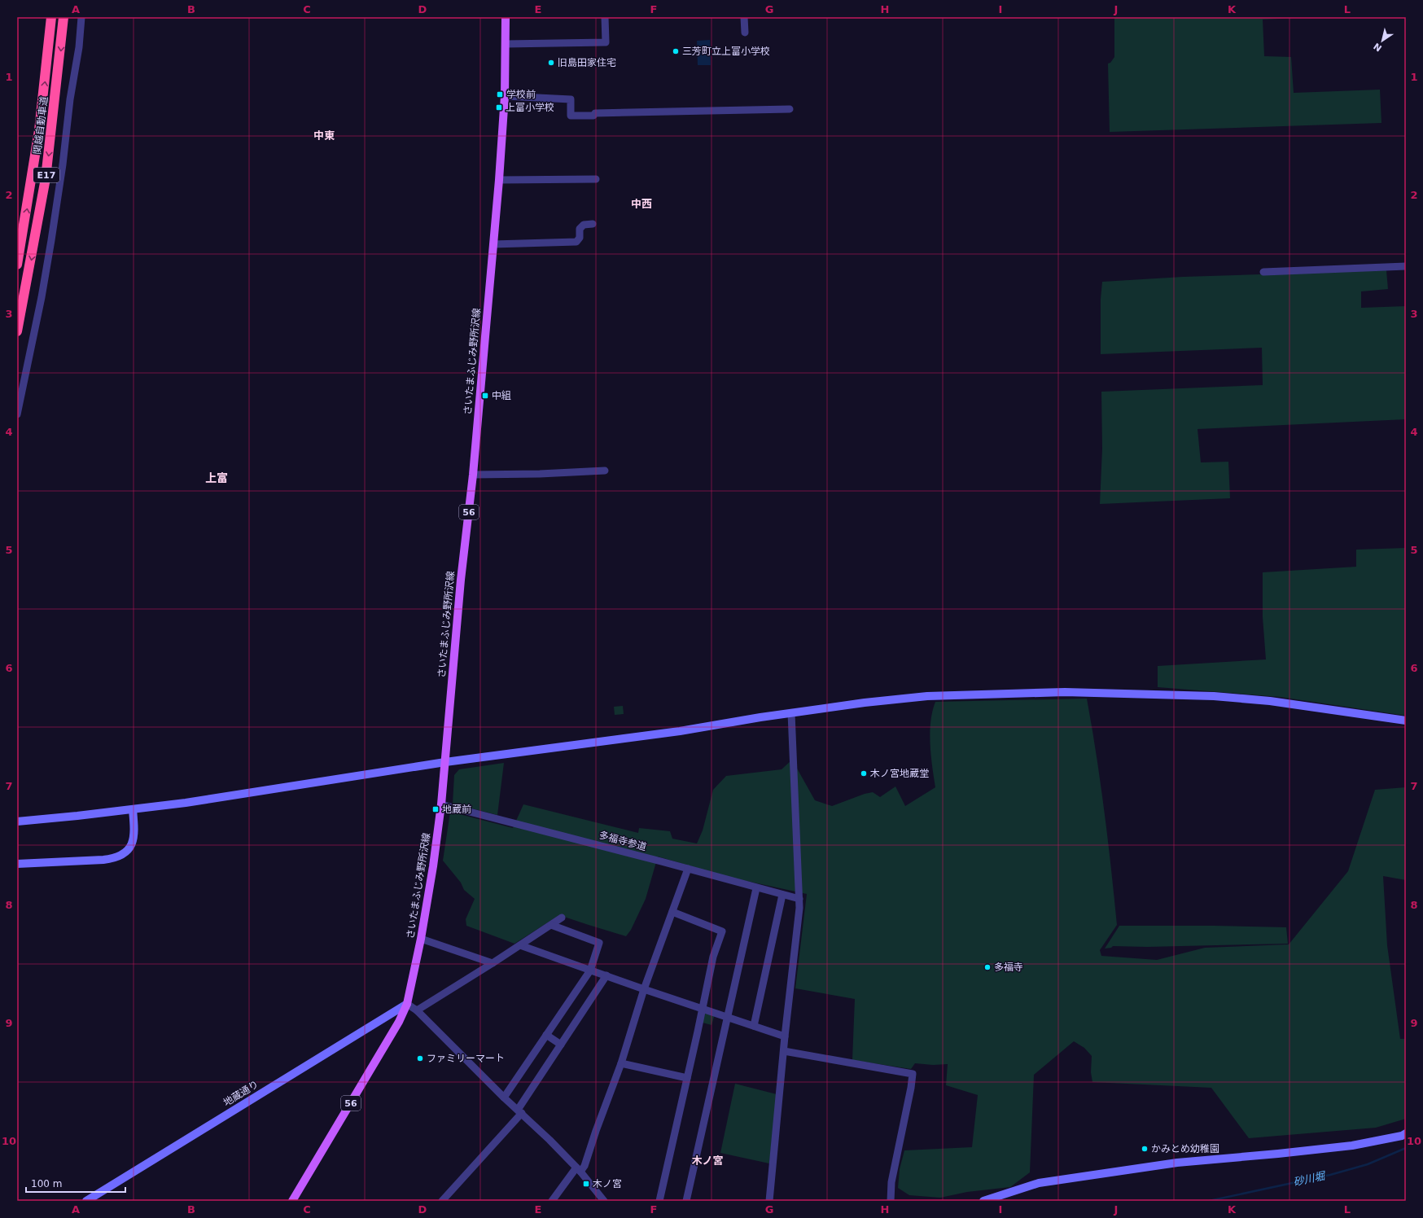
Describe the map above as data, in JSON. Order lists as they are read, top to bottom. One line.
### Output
{"streets":{"highway":["関越自動車道","E17"],"main road":["さいたまふじみ野所沢線","56"],"street":["多福寺参道","地蔵通り"]},"crossings":[["さいたまふじみ野所沢線","多福寺参道"],["さいたまふじみ野所沢線","地蔵通り"]],"districts":["中東","中西","上富","木ノ宮"],"water":["砂川堀"],"places":{"other":["三芳町立上富小学校","旧島田家住宅","木ノ宮地蔵堂","多福寺","ファミリーマート","かみとめ幼稚園"],"transit":["学校前","上富小学校","中組","地蔵前","木ノ宮"]},"scale_bar":"100 m","north":"bottom left","grid":{"columns":["A","B","C","D","E","F","G","H","I","J","K","L"],"rows":["1","2","3","4","5","6","7","8","9","10"]}}
